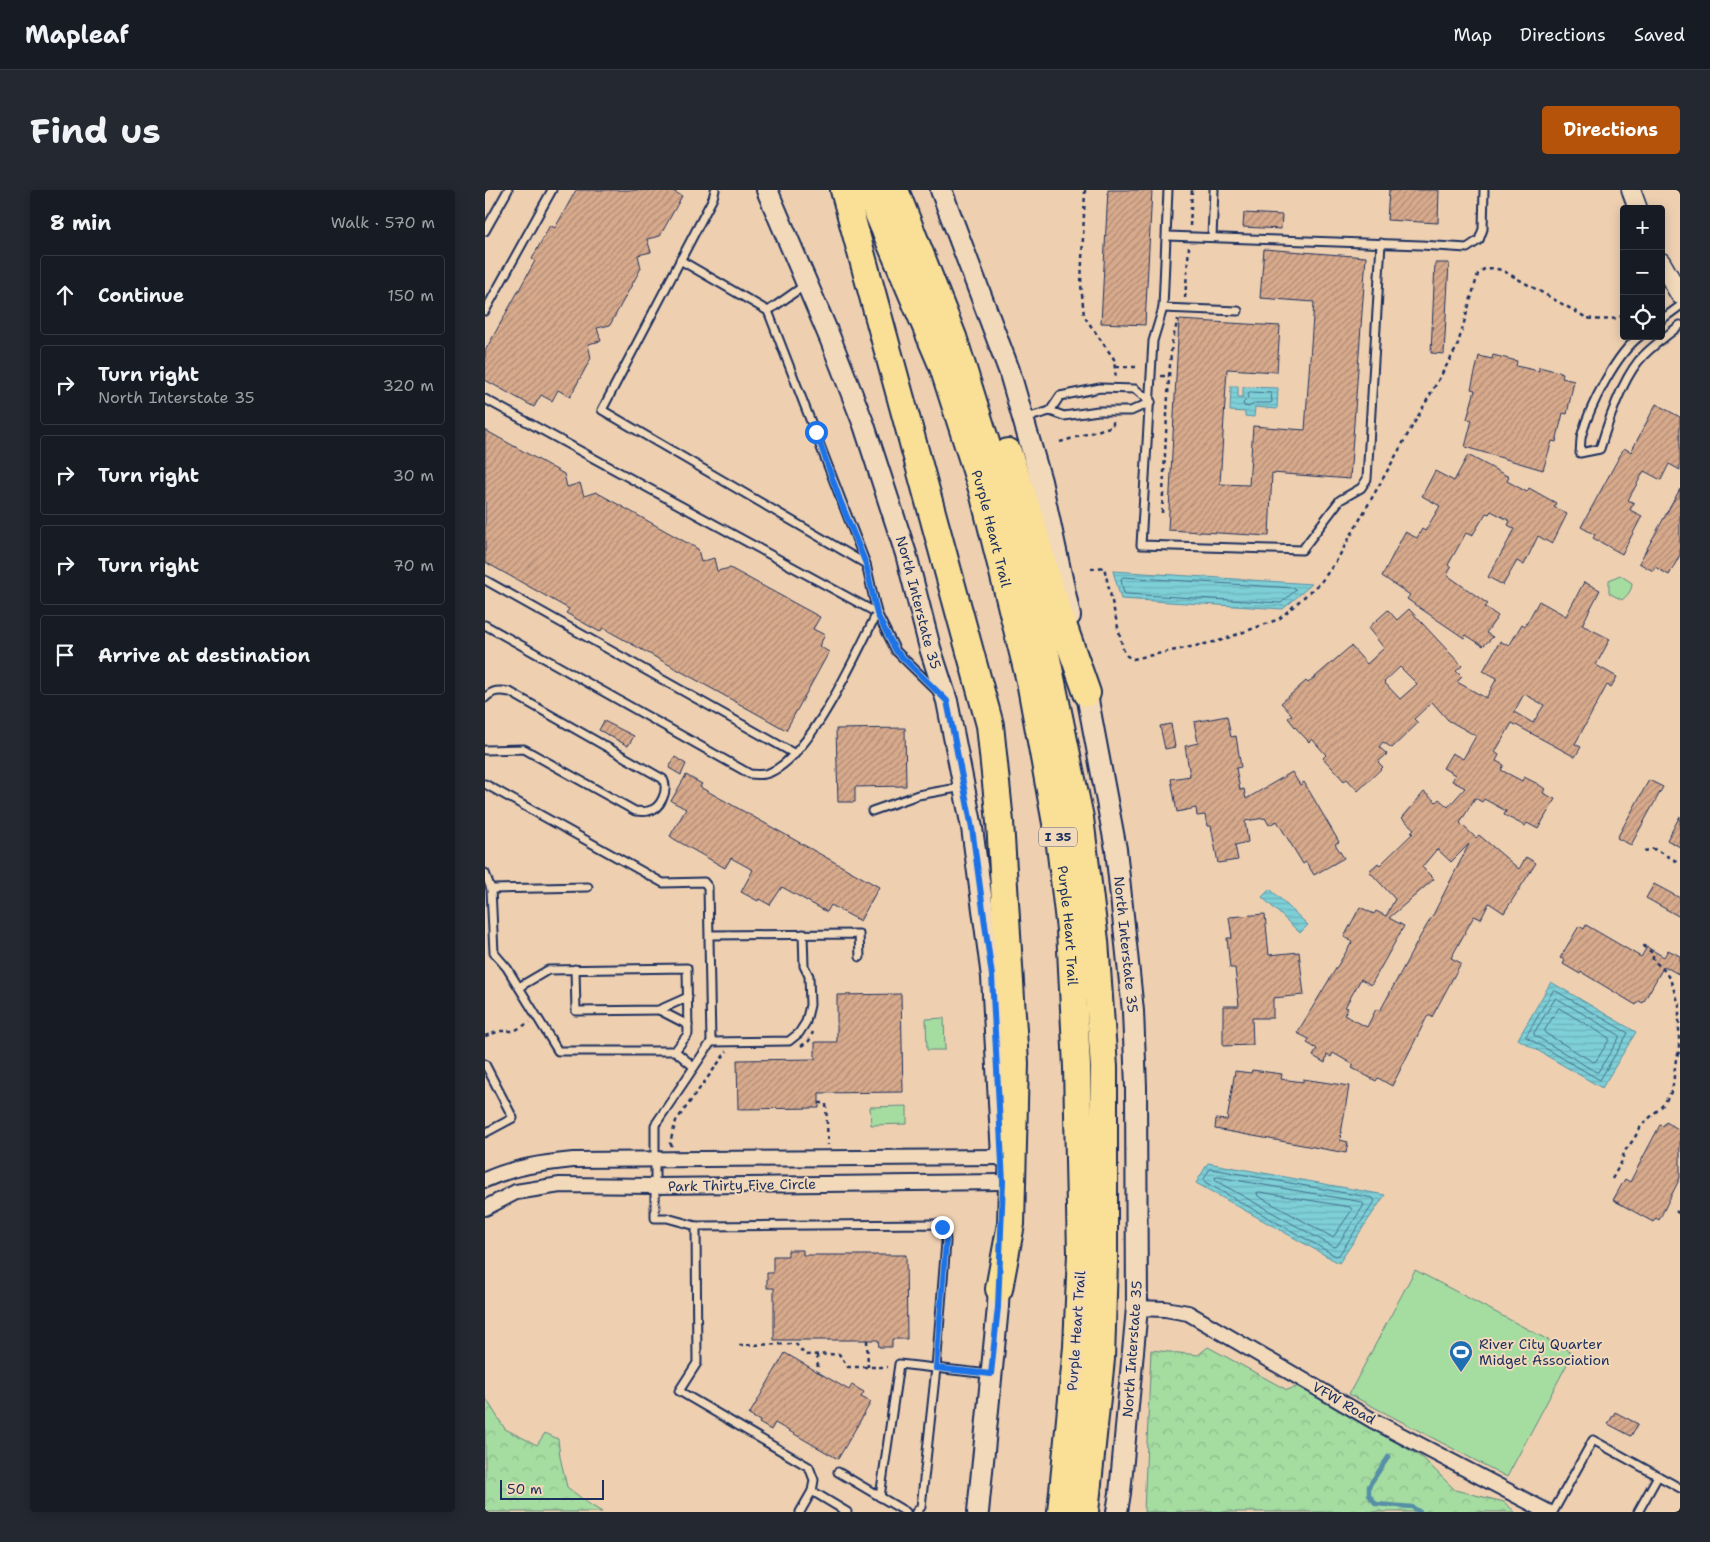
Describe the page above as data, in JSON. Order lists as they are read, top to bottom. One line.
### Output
{"streets":{"highway":["Purple Heart Trail","I 35"],"main road":["North Interstate 35"],"street":["Park Thirty Five Circle","VFW Road"]},"crossings":[["North Interstate 35","Park Thirty Five Circle"],["North Interstate 35","VFW Road"]],"places":{"sports":["River City Quarter Midget Association"]},"scale_bar":"50 m","page":{"header":"Mapleaf","nav":["Map","Directions","Saved"],"buttons":"Directions","title":"Find us","heading":["8 min","Walk · 570 m"],"map_buttons":["+","−"],"list":[["Continue","150 m"],["Turn right","North Interstate 35","320 m"],["Turn right","30 m"],["Turn right","70 m"],"Arrive at destination"],"scale":"50 m"}}
